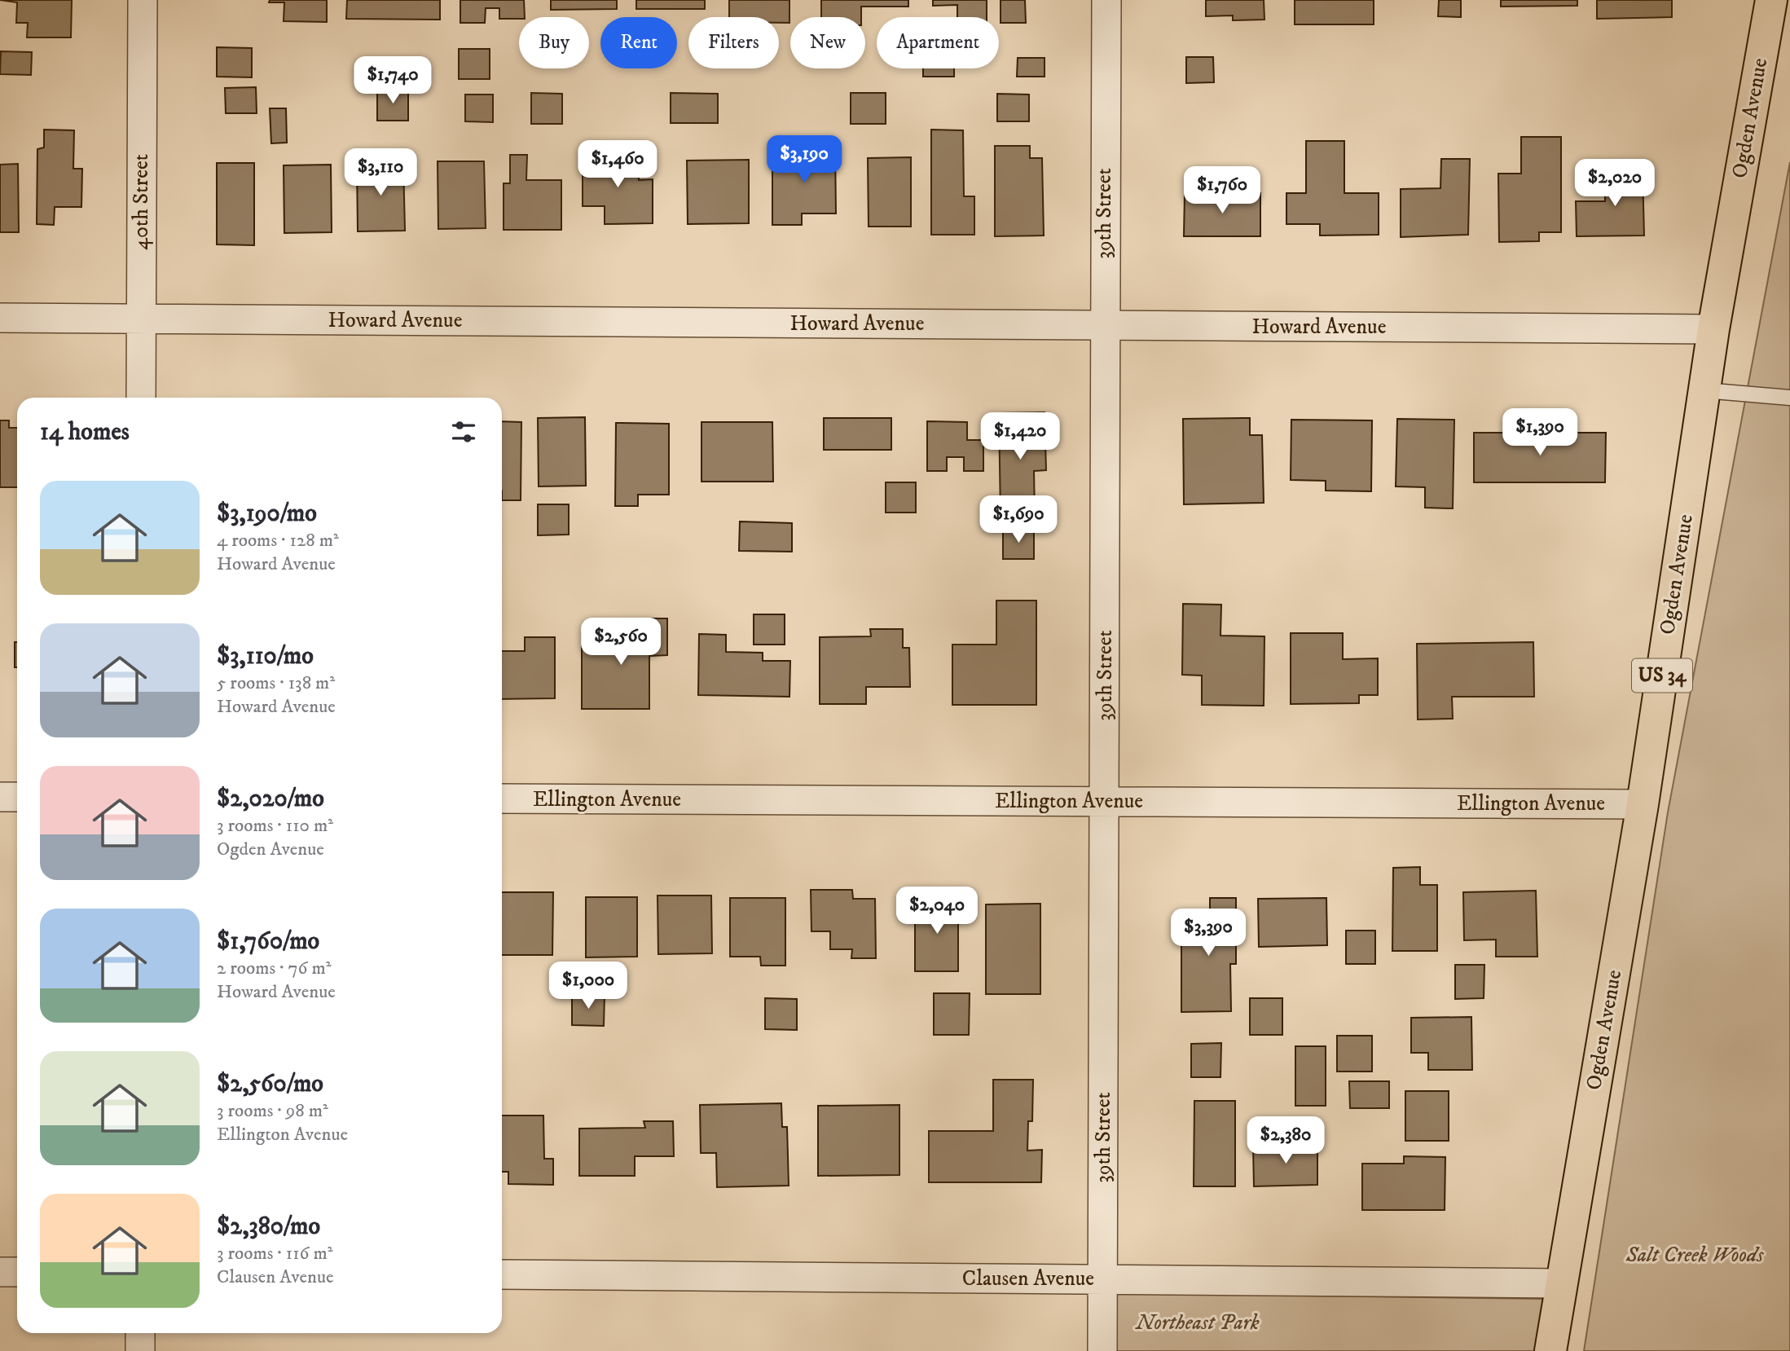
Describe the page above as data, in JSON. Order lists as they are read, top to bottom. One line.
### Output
{"streets":{"main road":["Ogden Avenue","US 34"],"street":["40th Street","39th Street","Howard Avenue","Ellington Avenue","Clausen Avenue"]},"crossings":[["Ogden Avenue","Howard Avenue"],["Ogden Avenue","Ellington Avenue"],["Ogden Avenue","Clausen Avenue"],["40th Street","Howard Avenue"],["39th Street","Howard Avenue"],["39th Street","Ellington Avenue"],["39th Street","Clausen Avenue"]],"parks":["Salt Creek Woods","Northeast Park"],"page":{"chip":["Buy","Rent","Filters","New","Apartment"],"price":["$1,740","$3,190","$1,460","$3,110","$2,020","$1,760","$1,390","$1,420","$1,690","$2,560","$2,040","$3,390","$1,000","$2,380"],"heading":"14 homes","list":[{"name":"$3,190/mo","note":"4 rooms · 128 m² · Howard Avenue"},{"name":"$3,110/mo","note":"5 rooms · 138 m² · Howard Avenue"},{"name":"$2,020/mo","note":"3 rooms · 110 m² · Ogden Avenue"},{"name":"$1,760/mo","note":"2 rooms · 76 m² · Howard Avenue"},{"name":"$2,560/mo","note":"3 rooms · 98 m² · Ellington Avenue"},{"name":"$2,380/mo","note":"3 rooms · 116 m² · Clausen Avenue"}]}}
